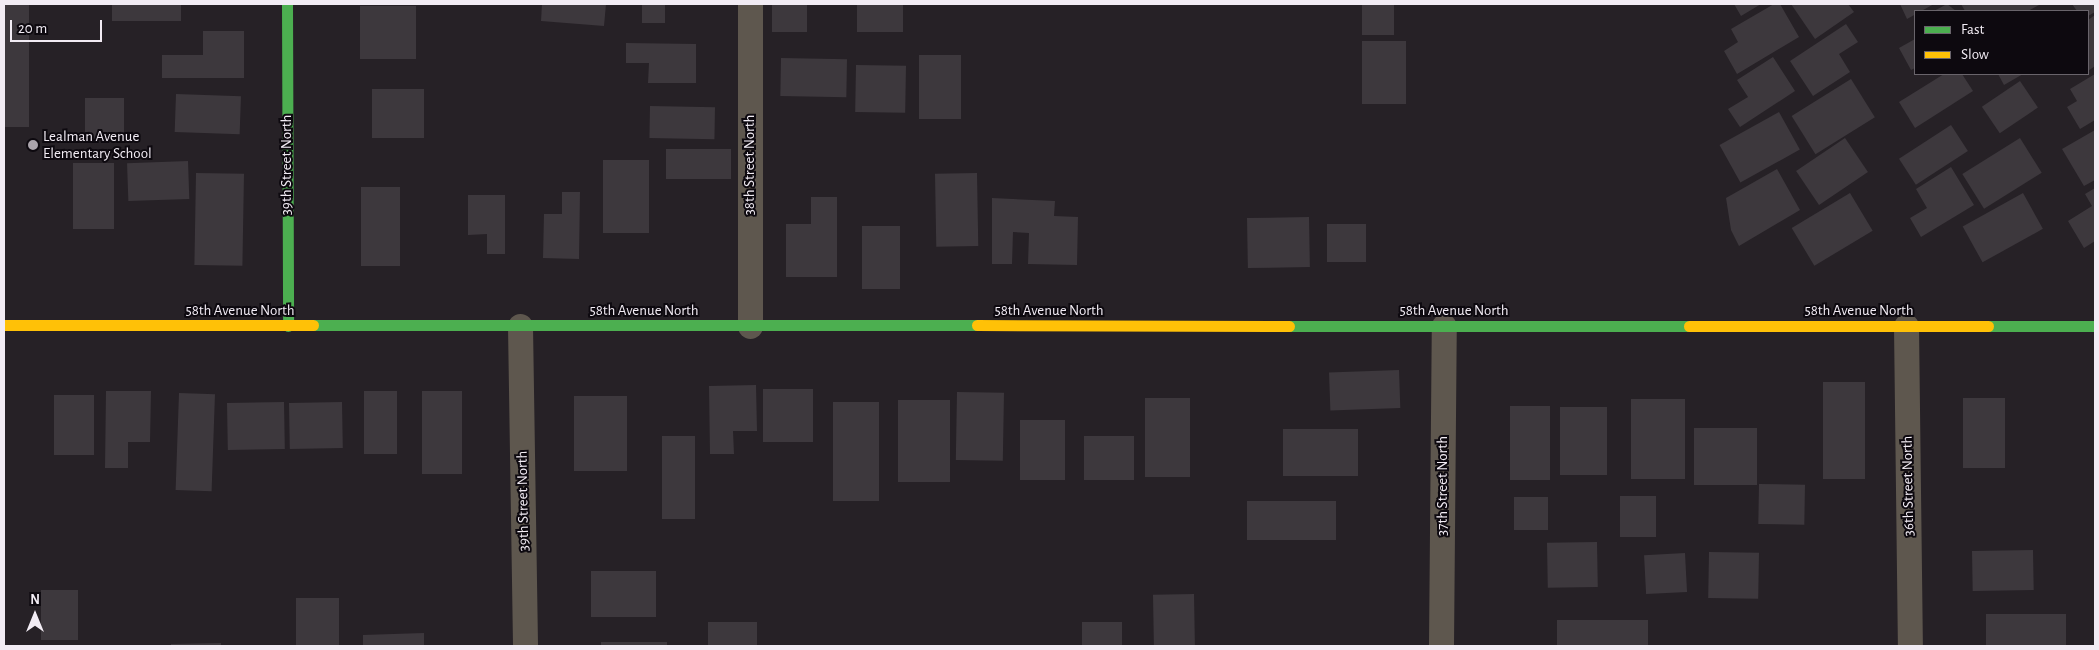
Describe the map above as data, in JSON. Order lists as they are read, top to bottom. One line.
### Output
{"streets":{"street":["39th Street North","38th Street North","58th Avenue North","37th Street North","36th Street North"]},"crossings":[["39th Street North","58th Avenue North"],["38th Street North","58th Avenue North"],["58th Avenue North","37th Street North"],["58th Avenue North","36th Street North"]],"places":["Lealman Avenue Elementary School"],"legend":["Fast","Slow"],"scale_bar":"20 m","north":"top"}
